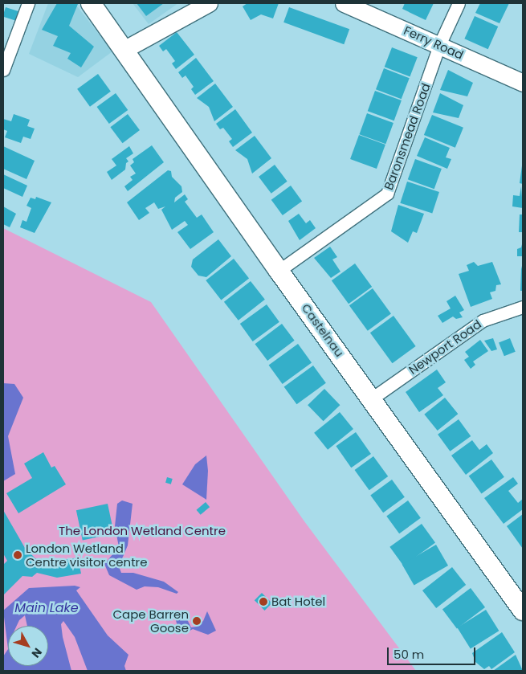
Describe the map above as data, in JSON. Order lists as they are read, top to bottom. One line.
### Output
{"streets":{"main road":["Castelnau"],"street":["Ferry Road","Baronsmead Road","Newport Road"]},"crossings":[["Ferry Road","Baronsmead Road"],["Baronsmead Road","Castelnau"],["Castelnau","Newport Road"]],"water":["Main Lake"],"parks":["The London Wetland Centre"],"places":["London Wetland Centre visitor centre","Bat Hotel","Cape Barren Goose"],"scale_bar":"50 m","north":"bottom right"}
